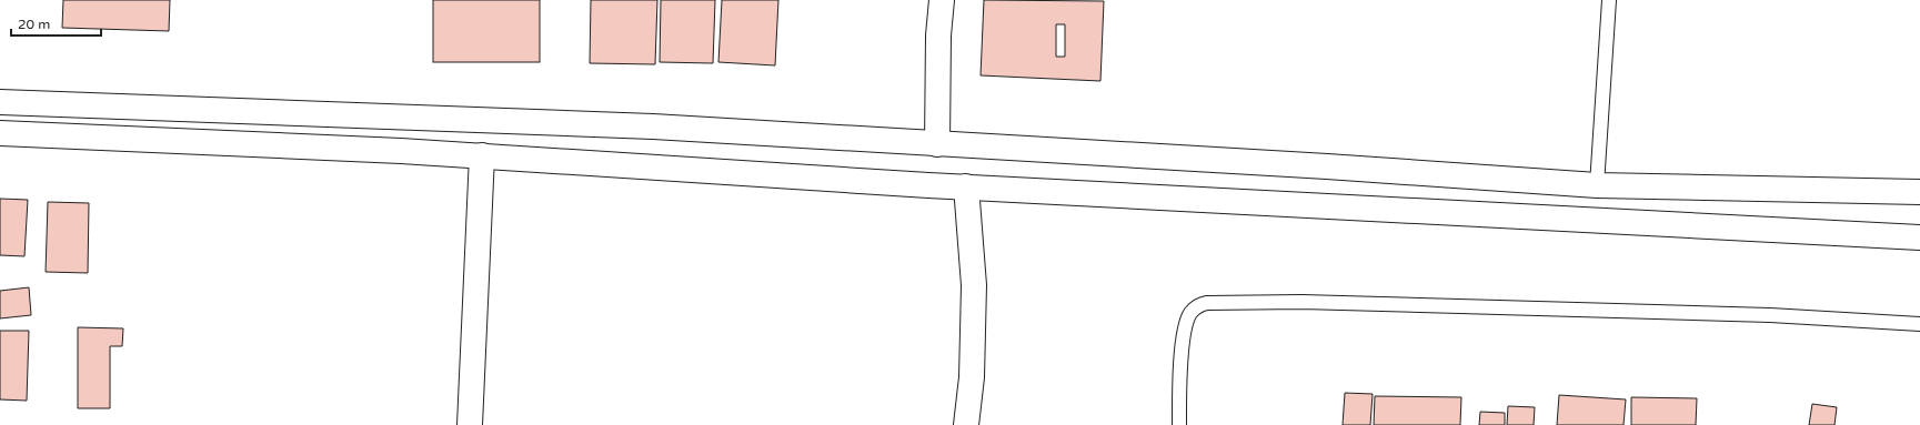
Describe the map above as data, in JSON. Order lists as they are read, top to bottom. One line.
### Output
{"scale_bar":"20 m"}
